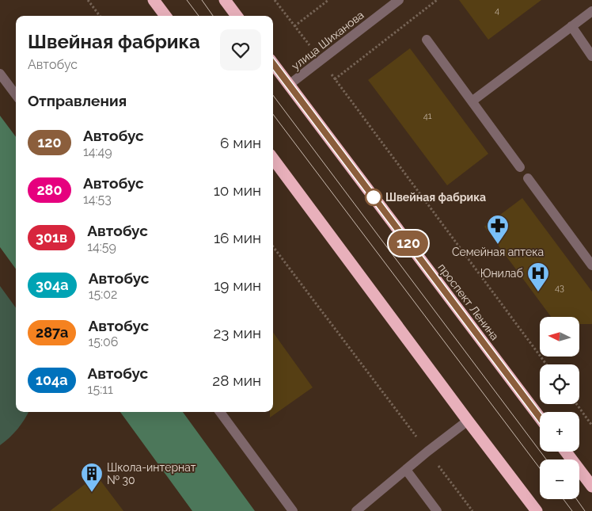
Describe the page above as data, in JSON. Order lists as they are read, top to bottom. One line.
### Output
{"streets":{"highway":["проспект Ленина"],"street":["улица Шиханова"]},"crossings":[["улица Шиханова","проспект Ленина"]],"places":{"other":["Швейная фабрика"],"pharmacy":["Семейная аптека"],"hospital":["Юнилаб"],"building":["Школа-интернат № 30"]},"lines":["bus line 120"],"house_numbers":["4","41","43"],"north":"left","page":{"on_map":"120","heading":[["Швейная фабрика","Автобус"],"Отправления"],"list":[{"mark":"120","name":"Автобус","note":"14:49","value":"6 мин"},{"mark":"280","name":"Автобус","note":"14:53","value":"10 мин"},{"mark":"301в","name":"Автобус","note":"14:59","value":"16 мин"},{"mark":"304а","name":"Автобус","note":"15:02","value":"19 мин"},{"mark":"287а","name":"Автобус","note":"15:06","value":"23 мин"},{"mark":"104а","name":"Автобус","note":"15:11","value":"28 мин"}],"map_buttons":["+","−"]}}
